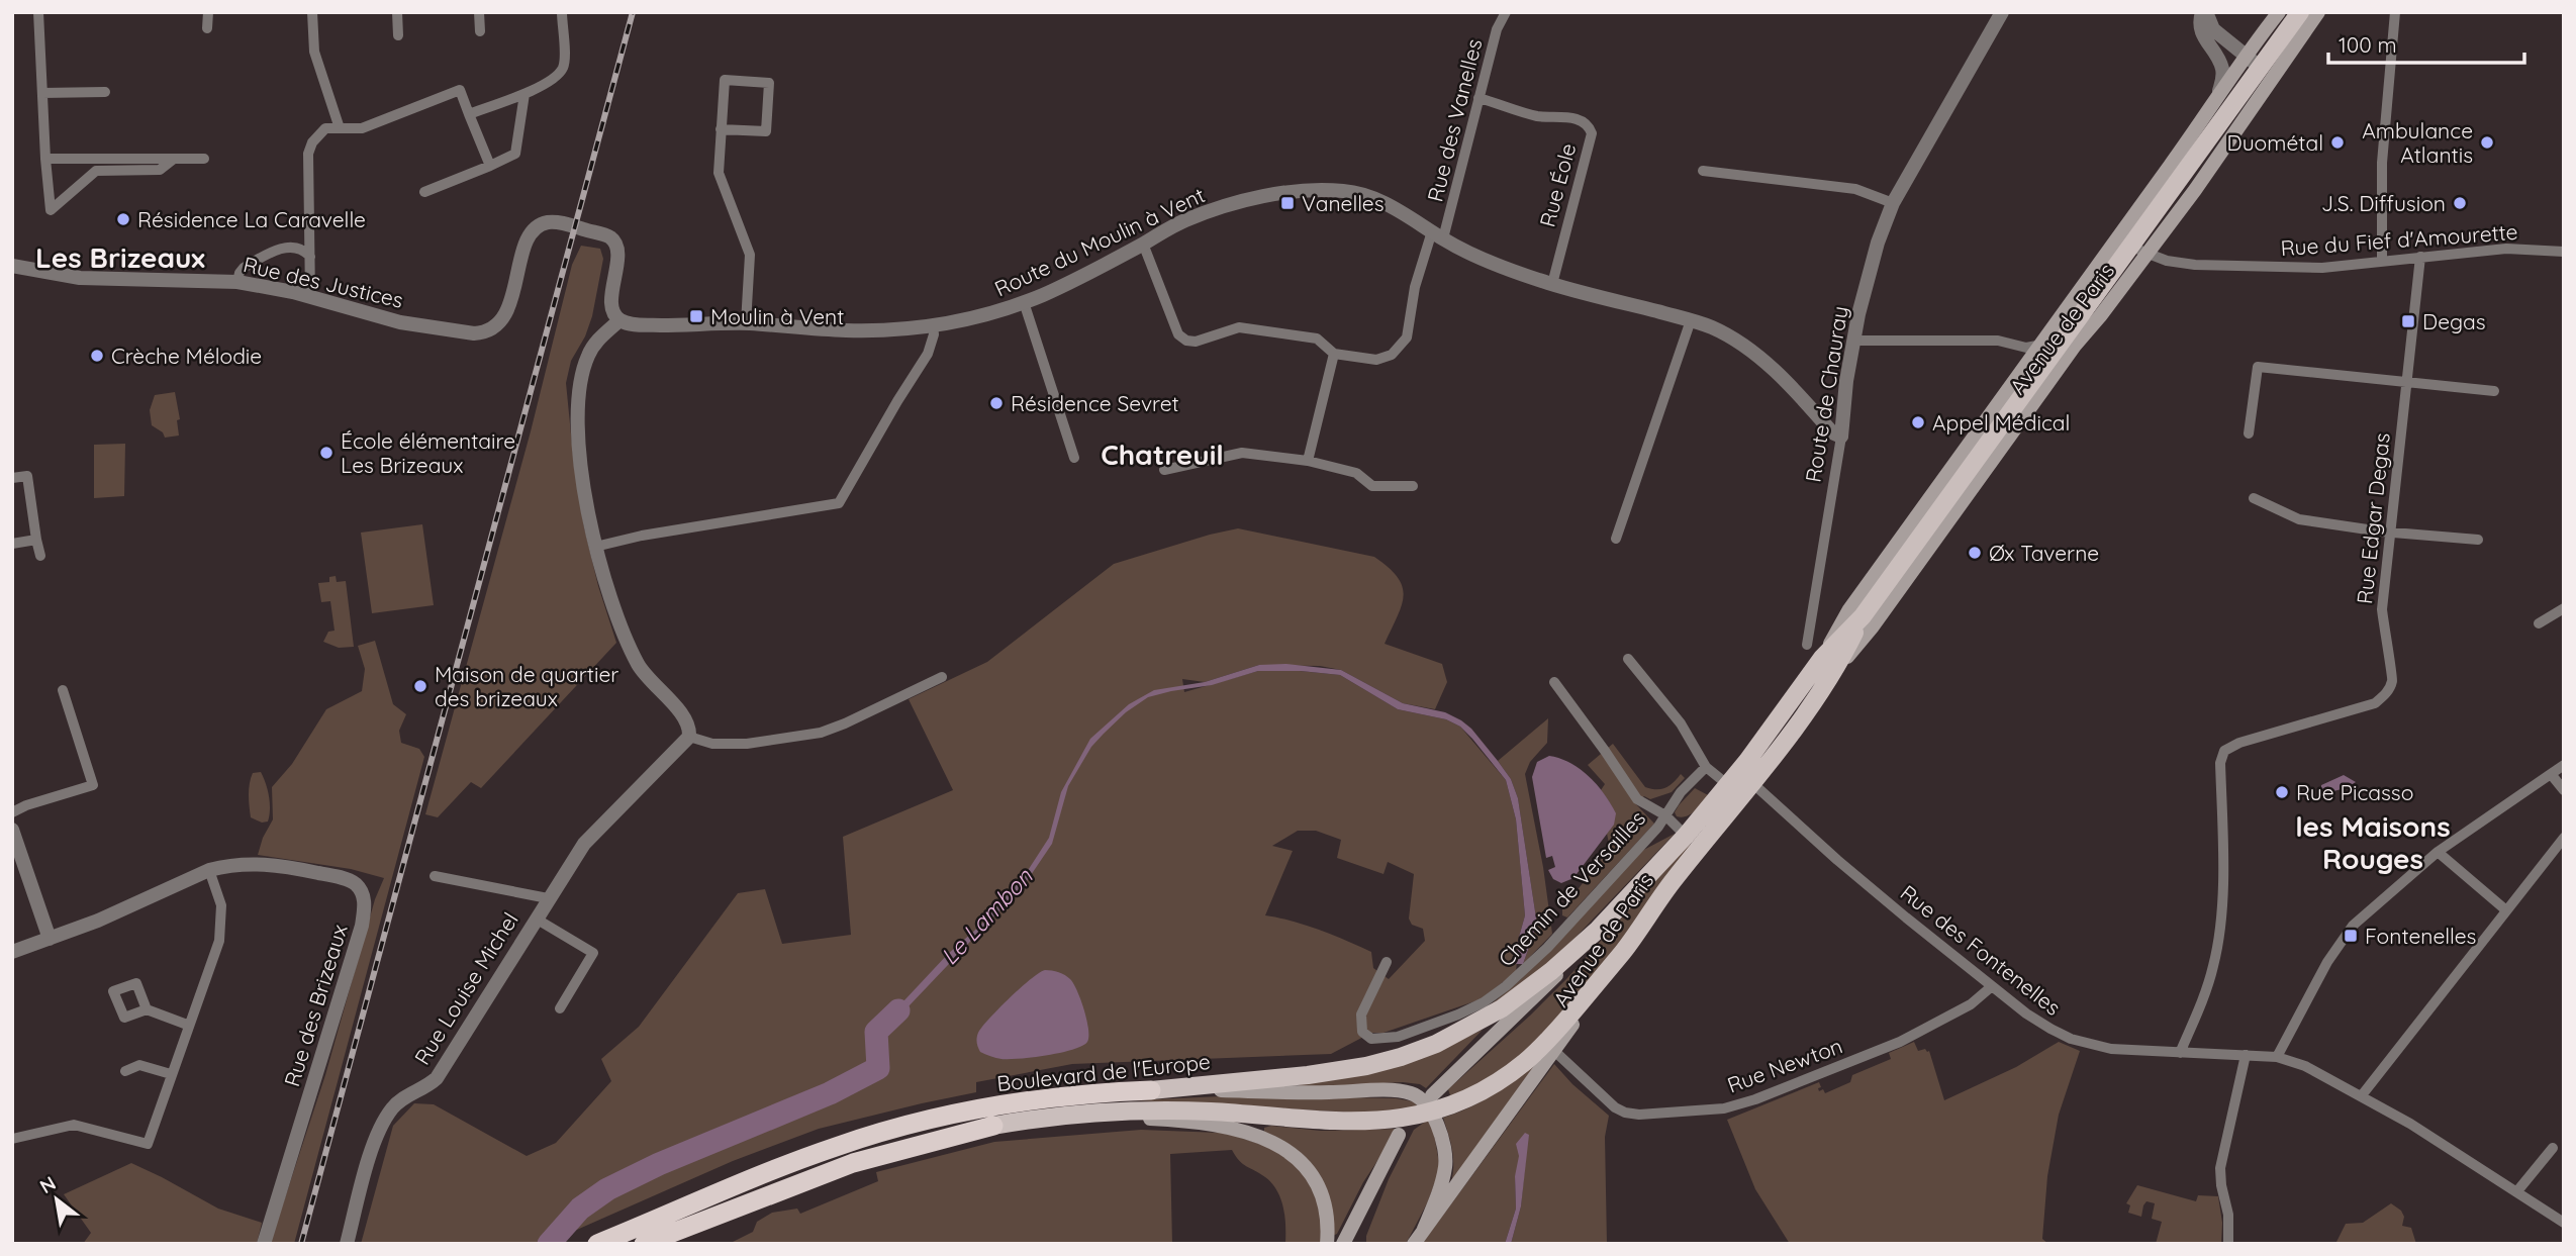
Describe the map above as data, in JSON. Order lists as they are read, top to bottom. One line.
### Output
{"streets":{"highway":["Boulevard de l'Europe"],"main road":["Avenue de Paris"],"street":["Rue des Vanelles","Rue Éole","Rue du Fief d'Amourette","Route du Moulin à Vent","Rue des Justices","Route de Chauray","Rue Edgar Degas","Chemin de Versailles","Rue des Fontenelles","Rue Louise Michel","Rue des Brizeaux","Rue Newton"]},"crossings":[["Rue des Vanelles","Rue Éole"],["Rue des Vanelles","Route du Moulin à Vent"],["Rue Éole","Route du Moulin à Vent"],["Rue du Fief d'Amourette","Avenue de Paris"],["Rue du Fief d'Amourette","Rue Edgar Degas"],["Route du Moulin à Vent","Rue des Justices"],["Route du Moulin à Vent","Route de Chauray"],["Avenue de Paris","Rue des Fontenelles"],["Avenue de Paris","Rue Newton"],["Avenue de Paris","Boulevard de l'Europe"],["Rue Edgar Degas","Rue des Fontenelles"],["Rue des Fontenelles","Rue Newton"]],"districts":["Les Brizeaux","Chatreuil","les Maisons Rouges"],"water":["Le Lambon"],"places":{"other":["Duométal","Ambulance Atlantis","J.S. Diffusion","Résidence La Caravelle","Crèche Mélodie","Résidence Sevret","Appel Médical","École élémentaire Les Brizeaux","Øx Taverne","Maison de quartier des brizeaux","Rue Picasso"],"transit":["Vanelles","Moulin à Vent","Degas","Fontenelles"]},"scale_bar":"100 m","north":"top left"}
